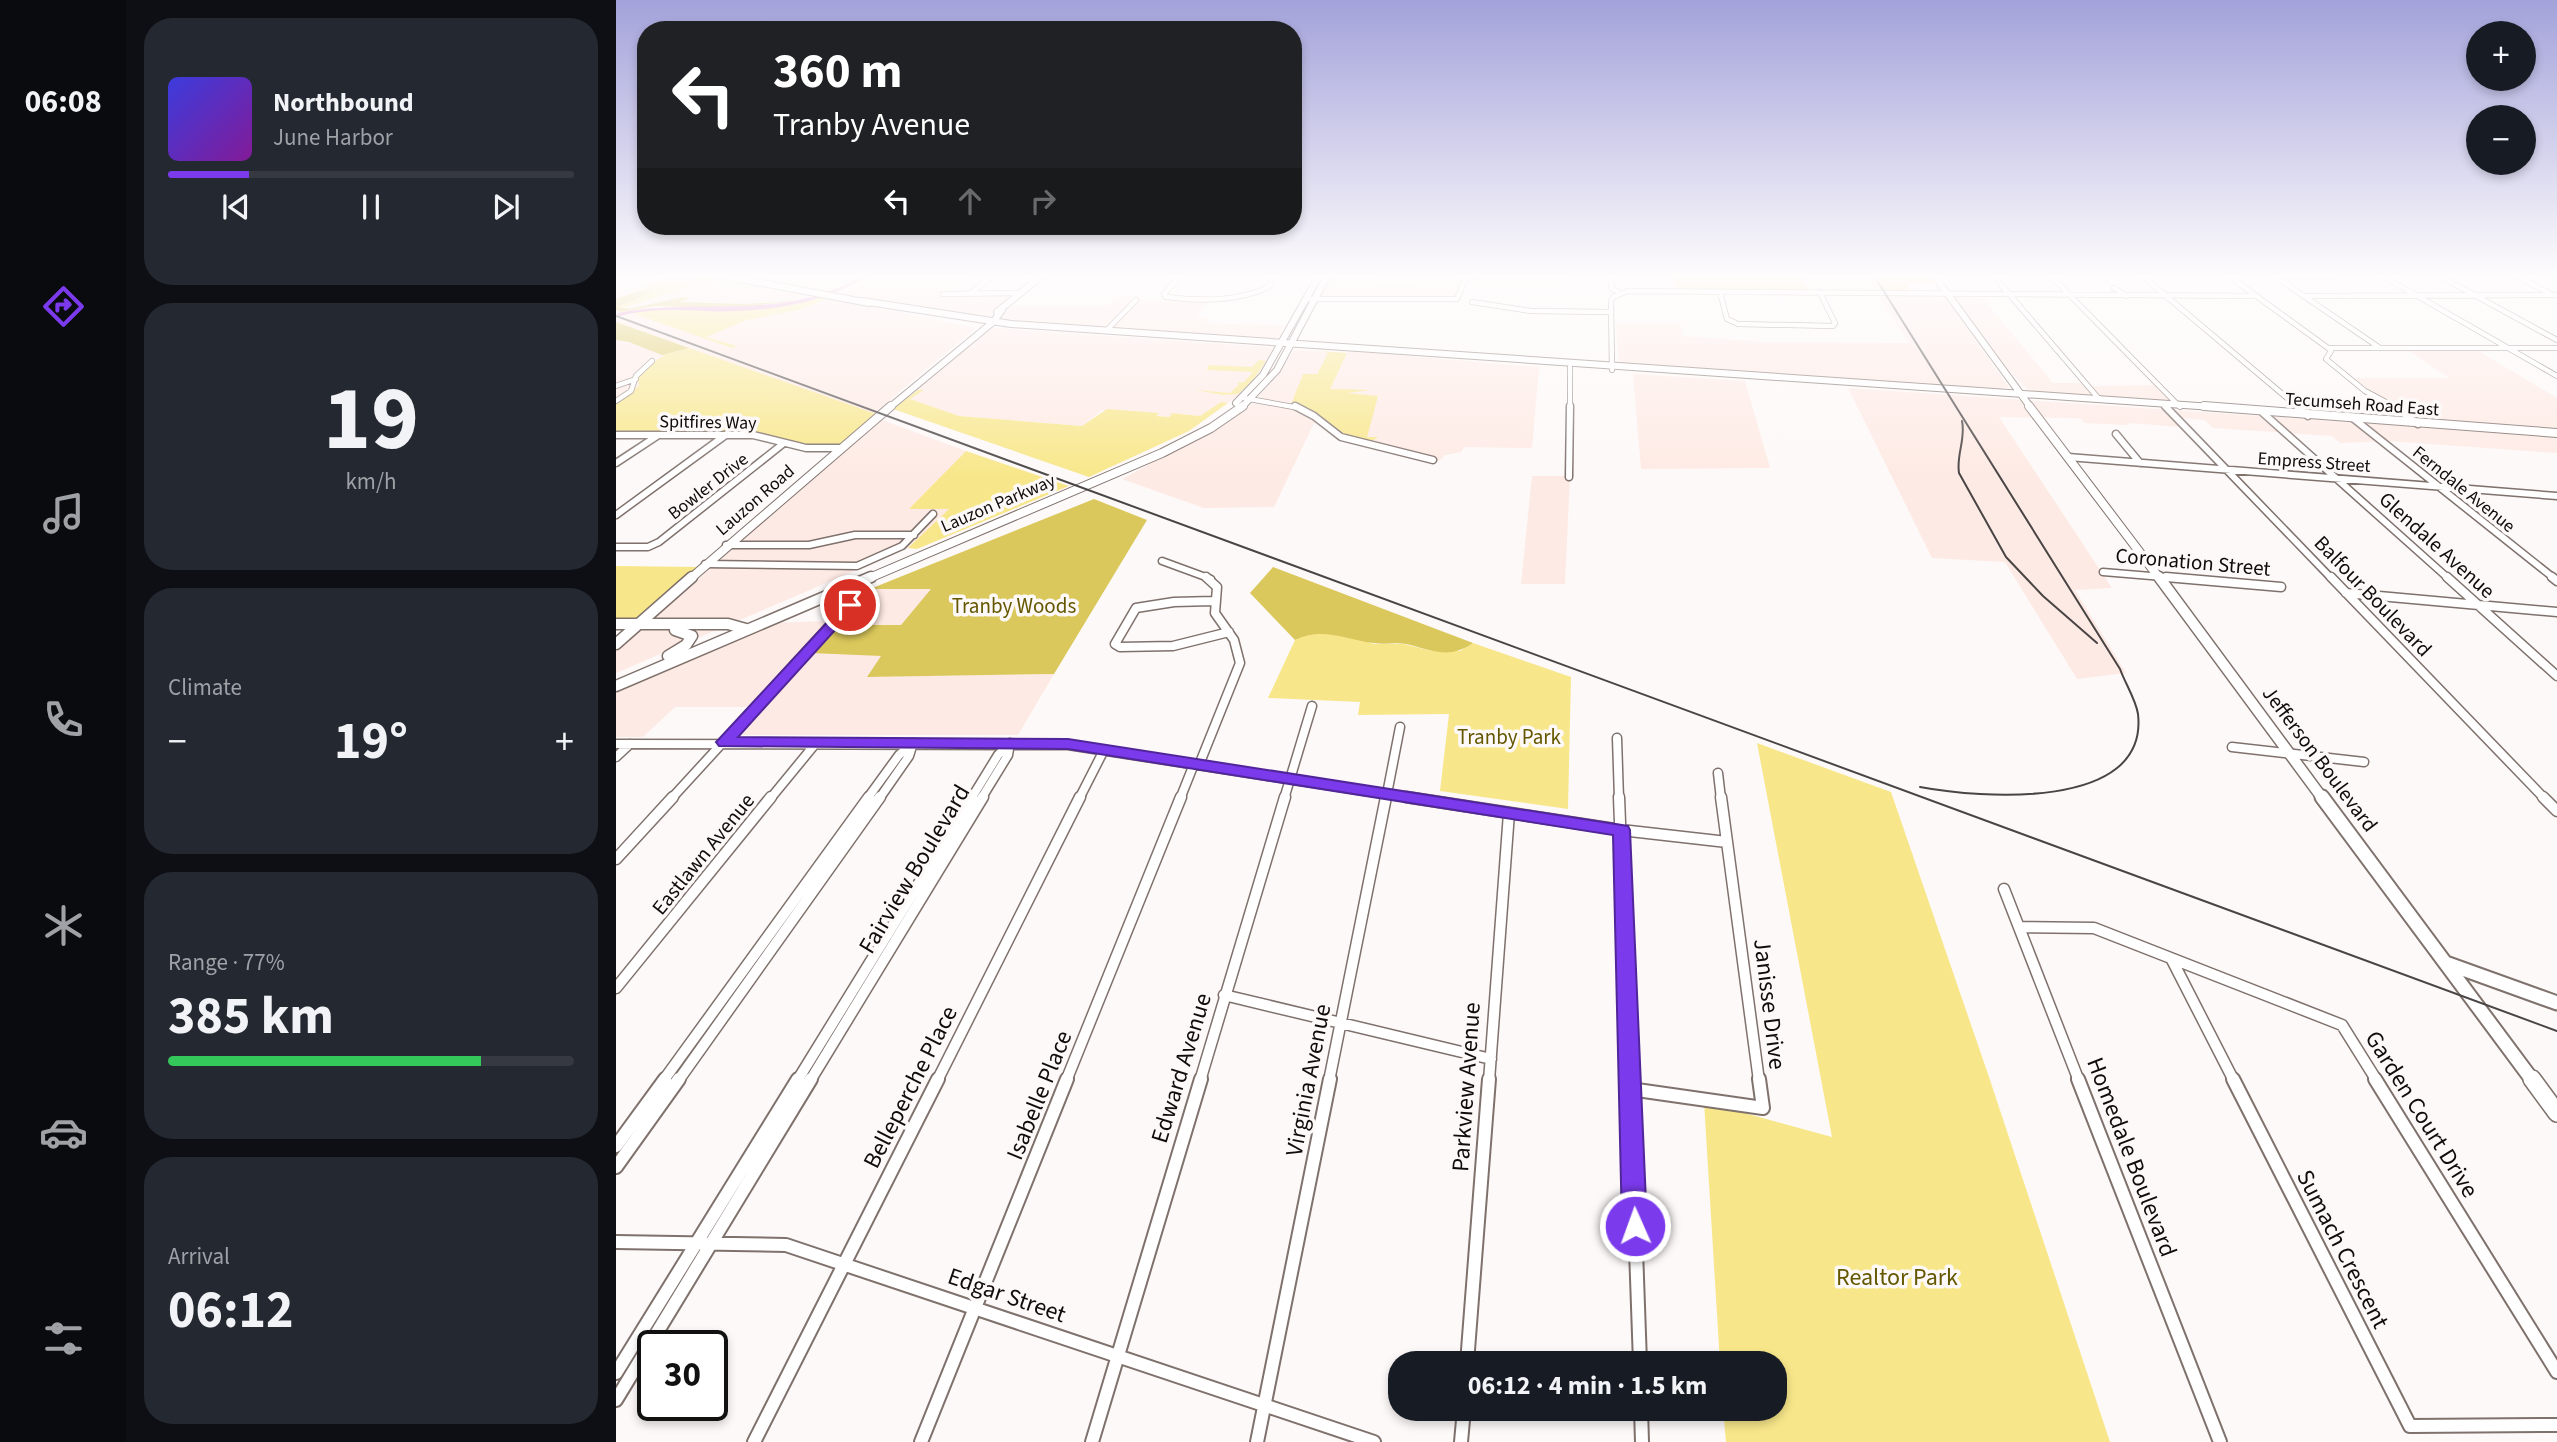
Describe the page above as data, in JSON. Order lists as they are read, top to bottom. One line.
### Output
{"streets":{"main road":["Tecumseh Road East","Lauzon Road","Lauzon Parkway","Jefferson Boulevard"],"street":["Spitfires Way","Empress Street","Bowler Drive","Ferndale Avenue","Glendale Avenue","Coronation Street","Balfour Boulevard","Eastlawn Avenue","Fairview Boulevard","Janisse Drive","Edward Avenue","Virginia Avenue","Belleperche Place","Parkview Avenue","Isabelle Place","Garden Court Drive","Homedale Boulevard","Sumach Crescent","Edgar Street"]},"crossings":[["Tecumseh Road East","Ferndale Avenue"],["Tecumseh Road East","Lauzon Parkway"],["Tecumseh Road East","Glendale Avenue"],["Tecumseh Road East","Balfour Boulevard"],["Tecumseh Road East","Jefferson Boulevard"],["Spitfires Way","Bowler Drive"],["Spitfires Way","Lauzon Road"],["Empress Street","Ferndale Avenue"],["Empress Street","Glendale Avenue"],["Empress Street","Balfour Boulevard"],["Empress Street","Jefferson Boulevard"],["Coronation Street","Jefferson Boulevard"],["Fairview Boulevard","Edgar Street"],["Edward Avenue","Edgar Street"],["Virginia Avenue","Edgar Street"],["Belleperche Place","Edgar Street"],["Isabelle Place","Edgar Street"],["Garden Court Drive","Homedale Boulevard"],["Garden Court Drive","Sumach Crescent"]],"parks":["Tranby Woods","Tranby Park","Realtor Park"],"page":{"tabs":"06:08","map_buttons":["+","−"],"turn":["360 m","Tranby Avenue"],"song":["Northbound","June Harbor"],"tile":[["19","km/h"],"Climate",["Range · 77%","385 km"],["Arrival","06:12"]],"heat":["−","19°","+"],"limit":"30","trip":"06:12 · 4 min · 1.5 km"}}
